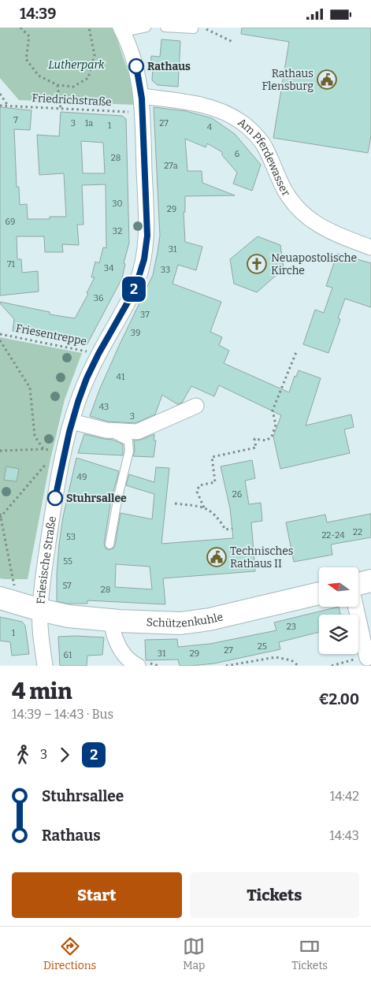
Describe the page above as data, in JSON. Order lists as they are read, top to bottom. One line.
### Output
{"streets":{"main road":["Schützenkuhle"],"street":["Am Pferdewasser","Friesische Straße"],"path":["Friedrichstraße","Friesentreppe"]},"crossings":[["Friedrichstraße","Friesische Straße"],["Am Pferdewasser","Friesische Straße"],["Friesentreppe","Friesische Straße"],["Friesische Straße","Schützenkuhle"]],"parks":["Lutherpark"],"places":{"other":["Rathaus","Stuhrsallee"],"public building":["Rathaus Flensburg","Technisches Rathaus II"],"church":["Neuapostolische Kirche"]},"lines":["bus line 2"],"house_numbers":["7","3","1a","27","1","4","6","28","27a","30","29","69","32","31","71","34","33","36","37","39","41","43","3","49","26","22","22-24","53","55","57","28","23","1","25","27","31","29","61"],"north":"left","page":{"status":"14:39","on_map":"2","heading":["4 min","14:39 – 14:43 · Bus","€2.00"],"legs":["3","2"],"list":[{"name":"Stuhrsallee","value":"14:42"},{"name":"Rathaus","value":"14:43"}],"buttons":["Start","Tickets"],"tabs":["Directions","Map","Tickets"]}}
